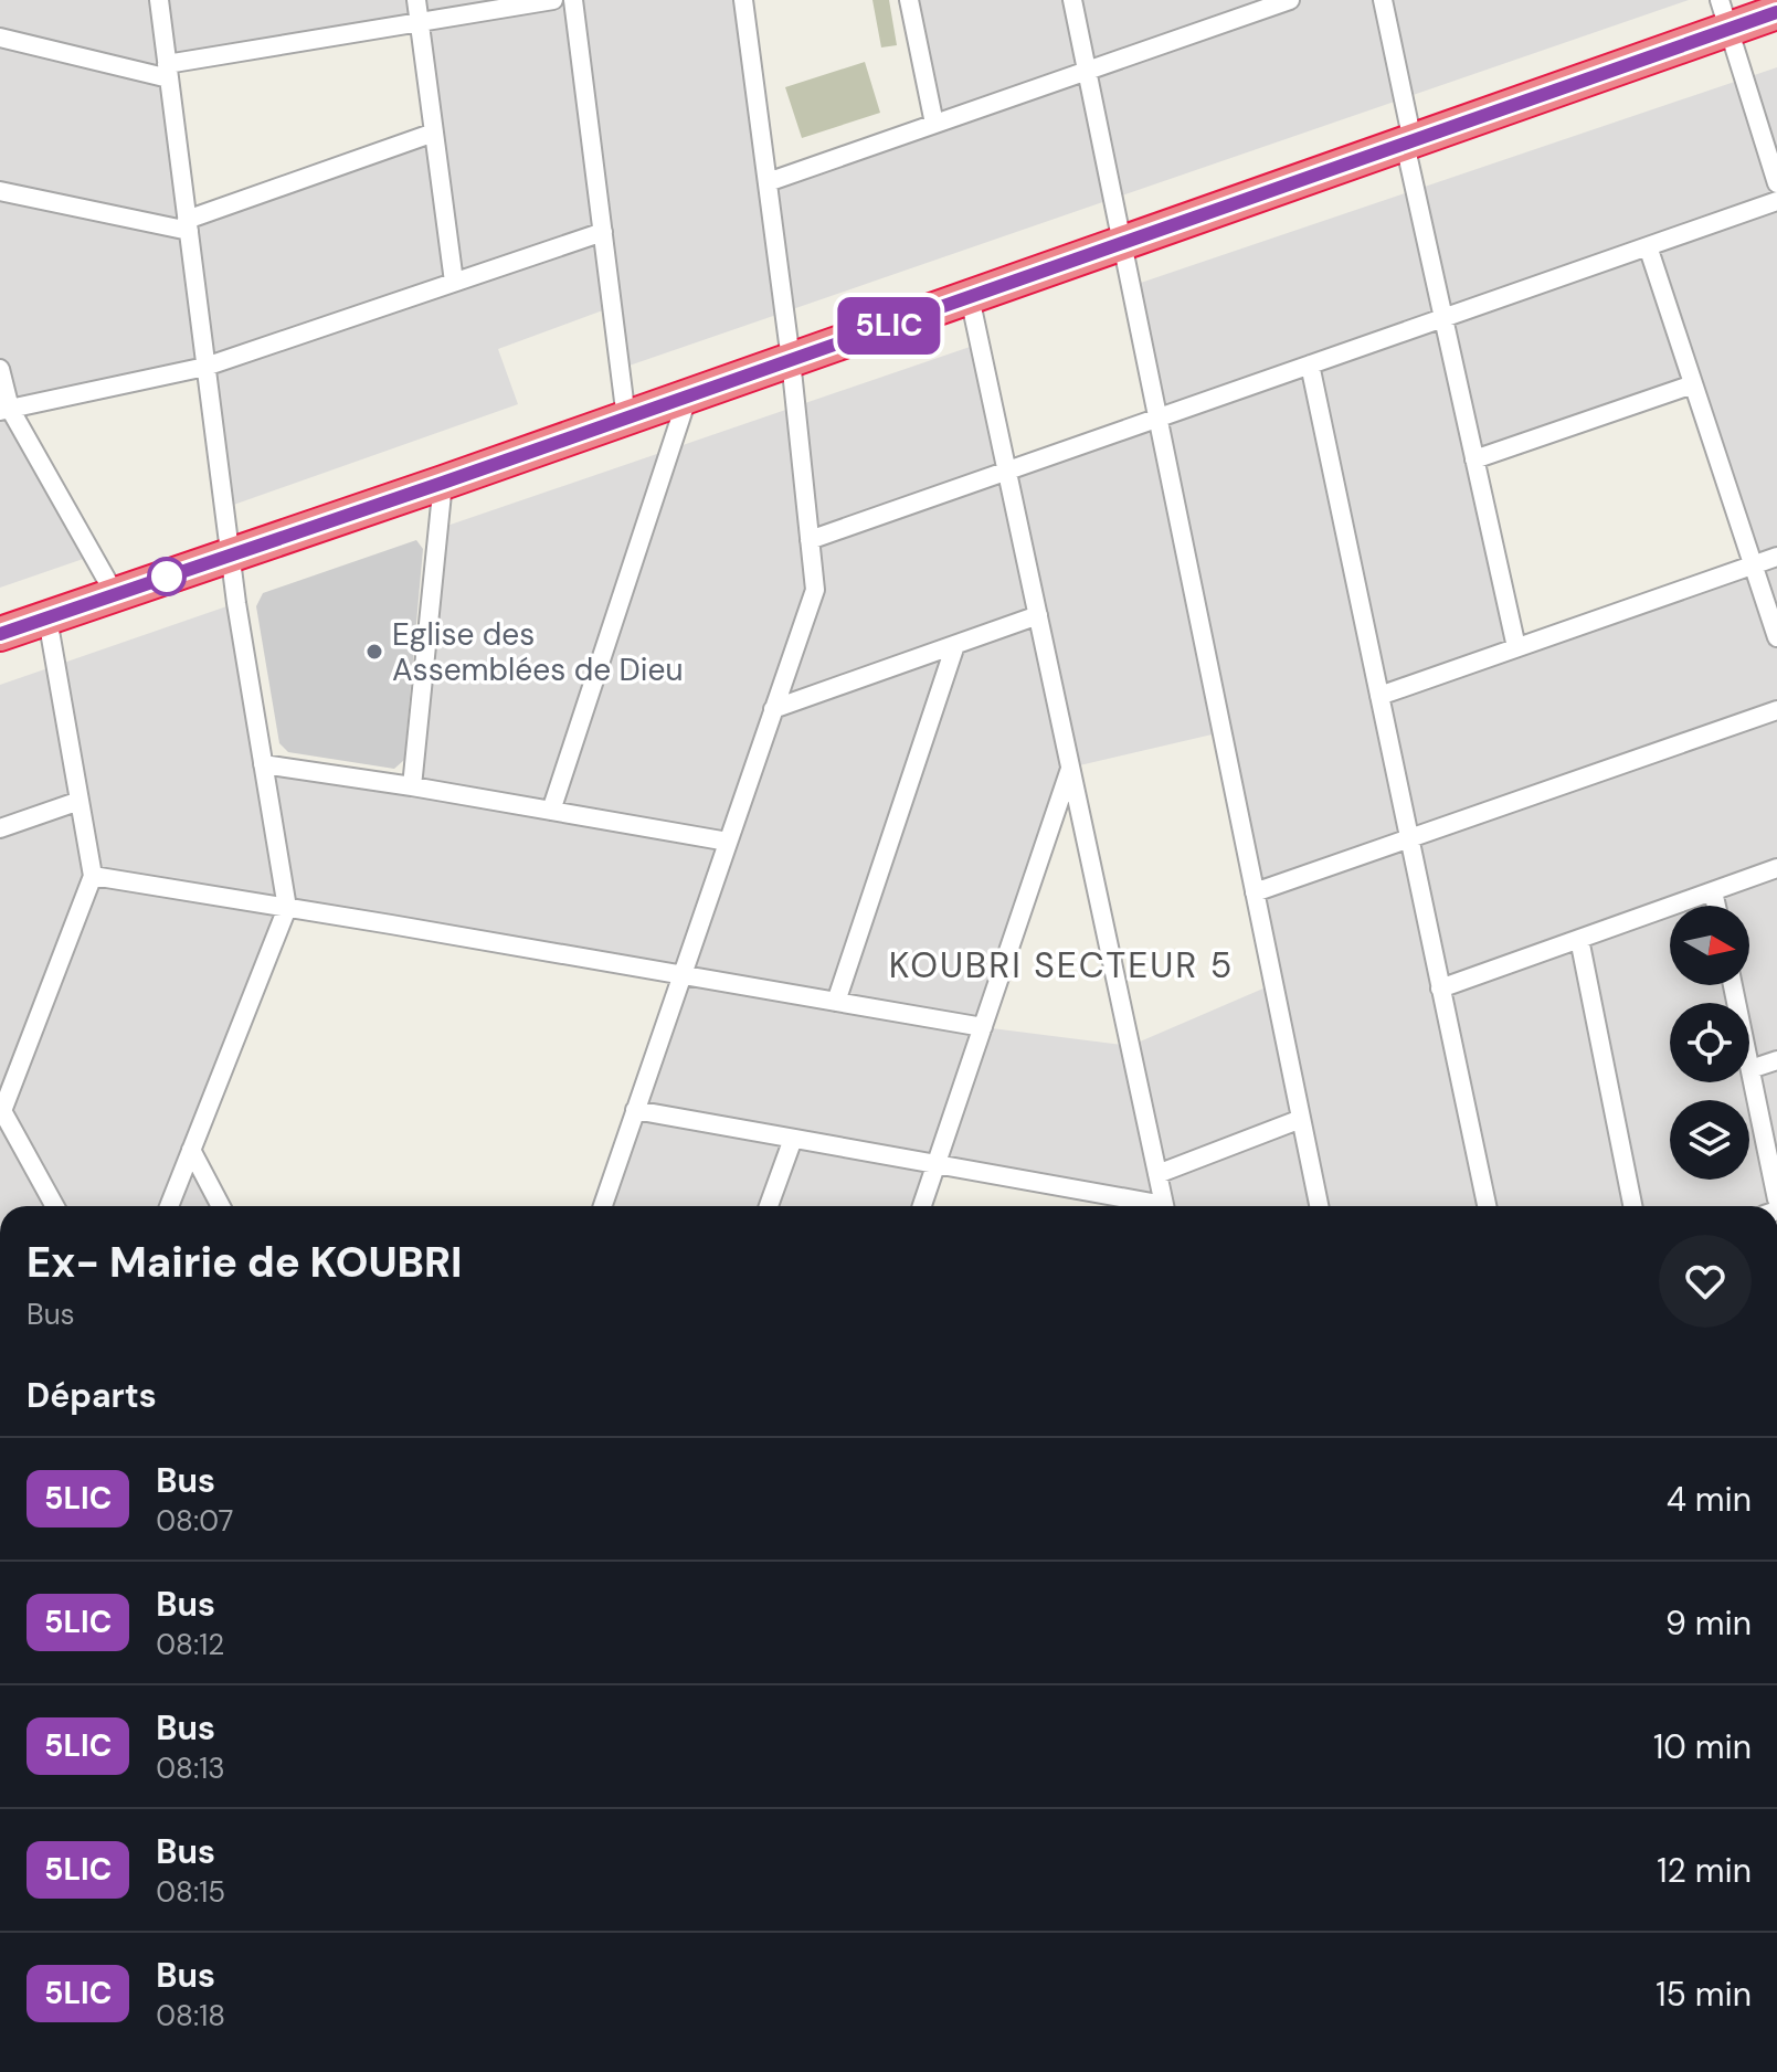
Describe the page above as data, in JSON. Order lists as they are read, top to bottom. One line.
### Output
{"districts":["KOUBRI SECTEUR 5"],"places":["Eglise des Assemblées de Dieu"],"lines":["bus line 5LIC"],"north":"right","page":{"on_map":"5LIC","heading":[["Ex- Mairie de KOUBRI","Bus"],"Départs"],"list":[{"mark":"5LIC","name":"Bus","note":"08:07","value":"4 min"},{"mark":"5LIC","name":"Bus","note":"08:12","value":"9 min"},{"mark":"5LIC","name":"Bus","note":"08:13","value":"10 min"},{"mark":"5LIC","name":"Bus","note":"08:15","value":"12 min"},{"mark":"5LIC","name":"Bus","note":"08:18","value":"15 min"}]}}
